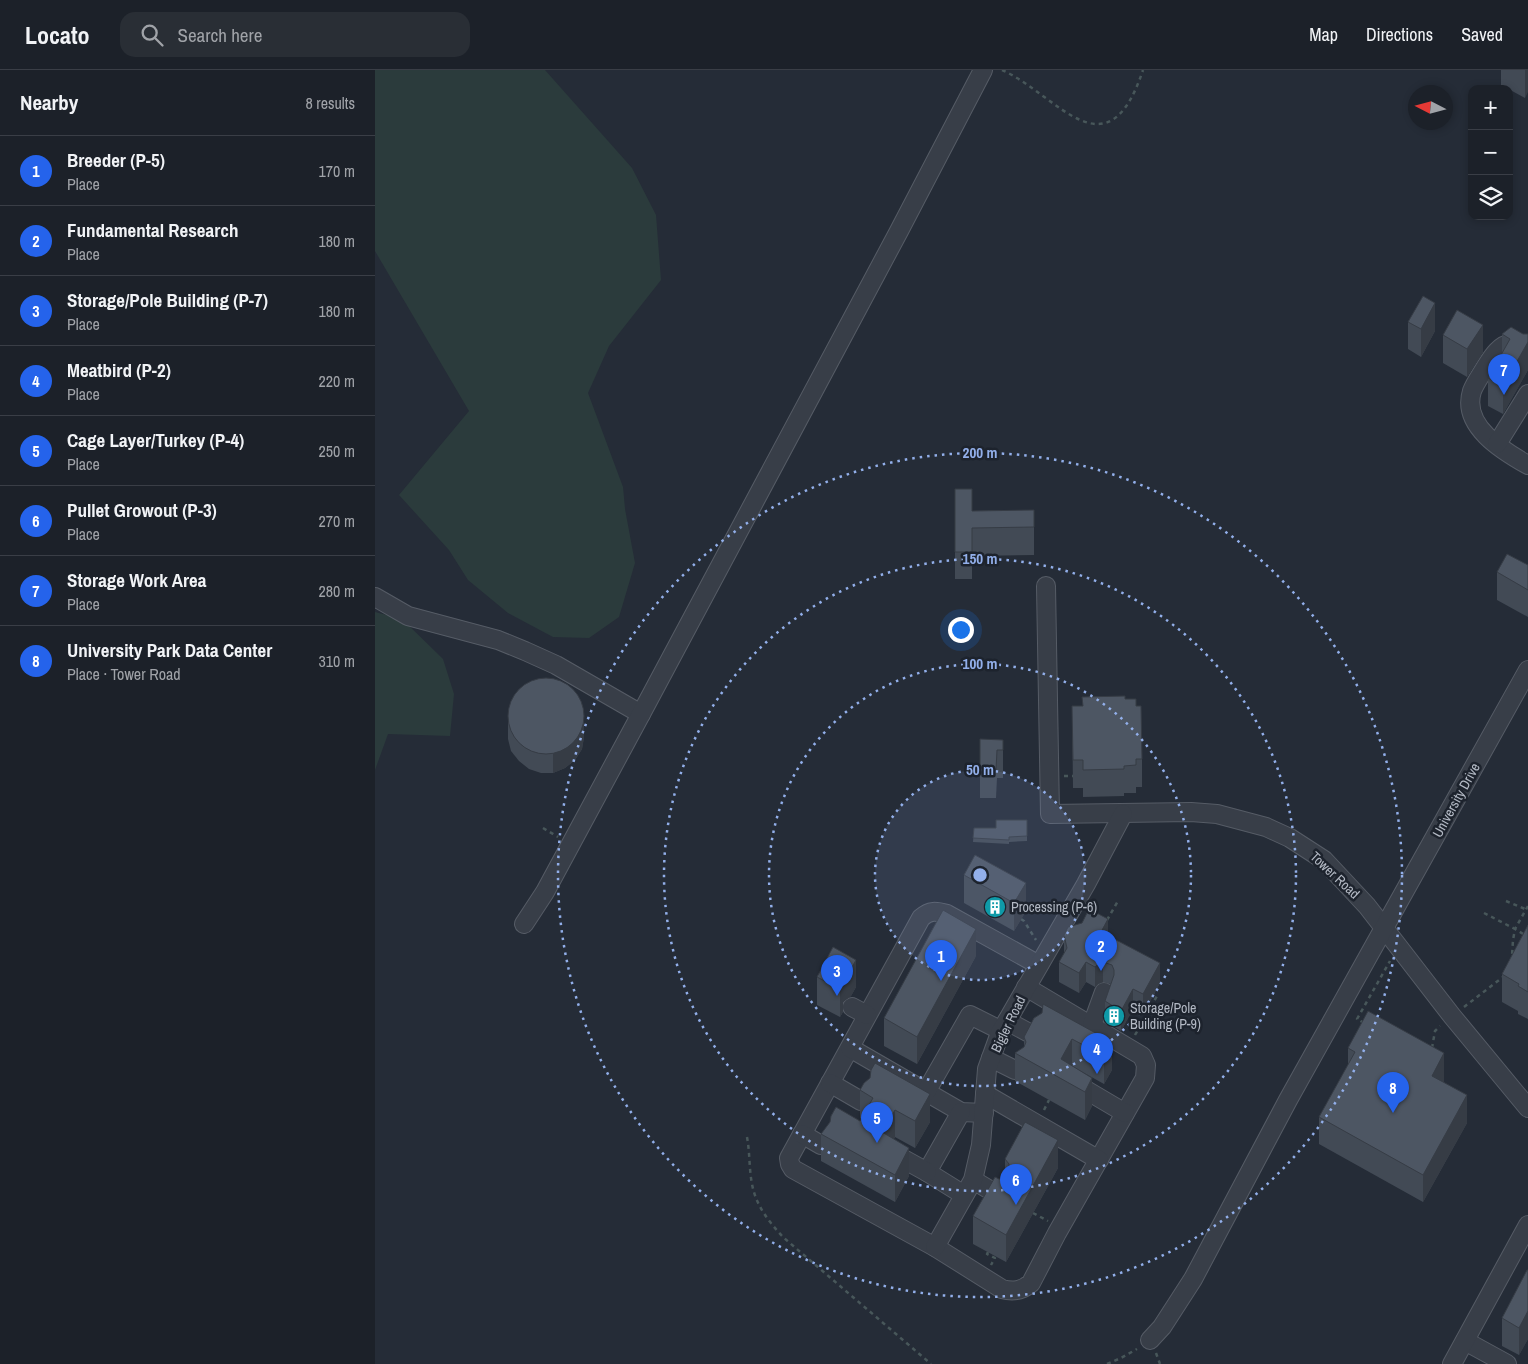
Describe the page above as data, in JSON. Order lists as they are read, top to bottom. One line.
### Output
{"streets":{"street":["University Drive","Tower Road","Bigler Road"]},"crossings":[["University Drive","Tower Road"],["Tower Road","Bigler Road"]],"places":{"building":["Processing (P-6)","Storage/Pole Building (P-9)"]},"north":"left","page":{"header":"Locato","search":"Search here","nav":["Map","Directions","Saved"],"heading":["Nearby","8 results"],"map_buttons":["+","−"],"list":[{"mark":"1","name":"Breeder (P-5)","note":"Place","value":"170 m"},{"mark":"2","name":"Fundamental Research","note":"Place","value":"180 m"},{"mark":"3","name":"Storage/Pole Building (P-7)","note":"Place","value":"180 m"},{"mark":"4","name":"Meatbird (P-2)","note":"Place","value":"220 m"},{"mark":"5","name":"Cage Layer/Turkey (P-4)","note":"Place","value":"250 m"},{"mark":"6","name":"Pullet Growout (P-3)","note":"Place","value":"270 m"},{"mark":"7","name":"Storage Work Area","note":"Place","value":"280 m"},{"mark":"8","name":"University Park Data Center","note":"Place · Tower Road","value":"310 m"}],"pins":["7","2","1","3","4","8","5","6"]},"rings":["200 m","150 m","100 m","50 m"]}
